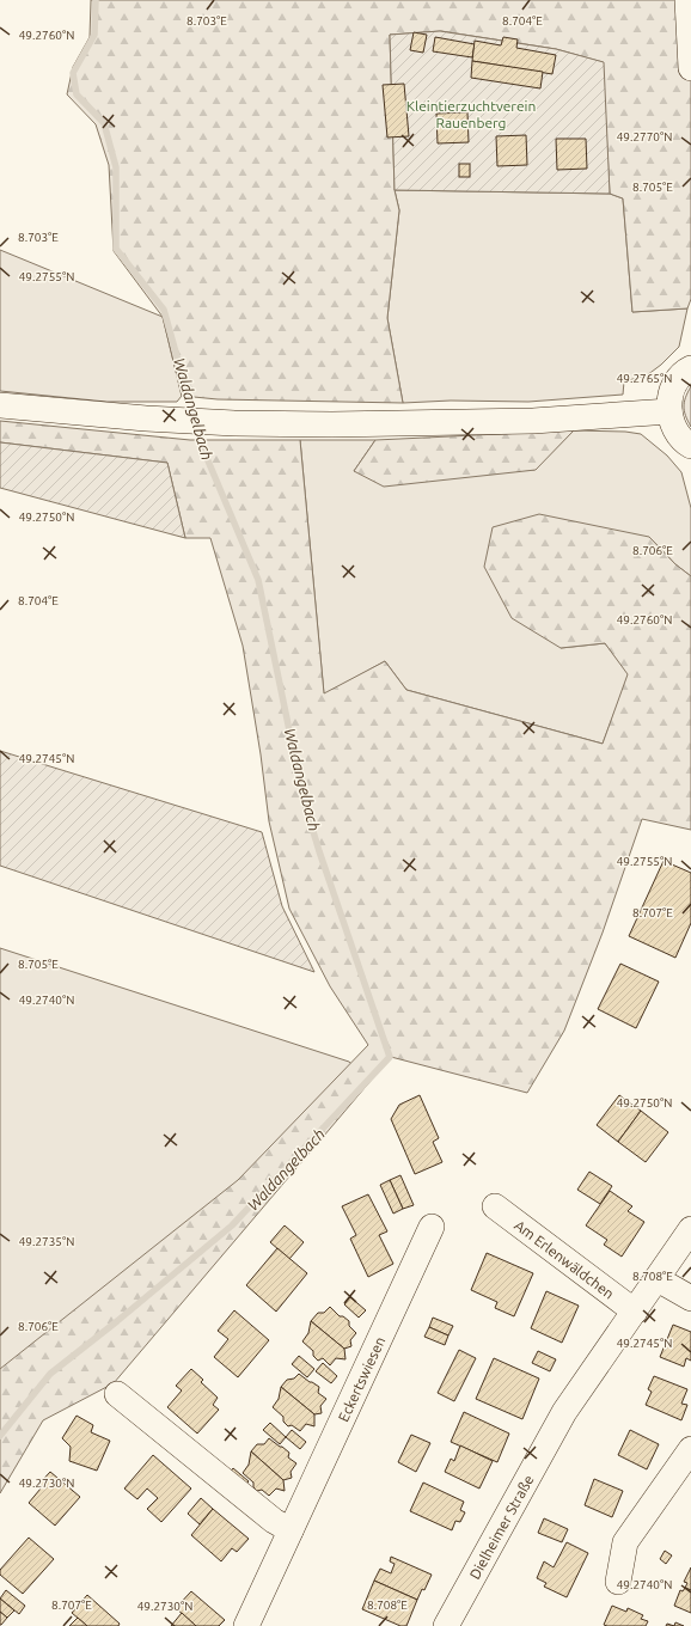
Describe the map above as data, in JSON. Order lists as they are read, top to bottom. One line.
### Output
{"streets":{"street":["Am Erlenwäldchen","Eckertswiesen","Dielheimer Straße"]},"crossings":[["Am Erlenwäldchen","Dielheimer Straße"]],"water":["Waldangelbach"],"parks":["Kleintierzuchtverein Rauenberg"],"coordinates":["8.703°E","8.704°E","49.2760°N","49.2770°N","8.705°E","49.2755°N","49.2765°N","49.2750°N","8.706°E","49.2745°N","8.707°E","49.2740°N","49.2735°N","8.708°E","49.2730°N"]}
